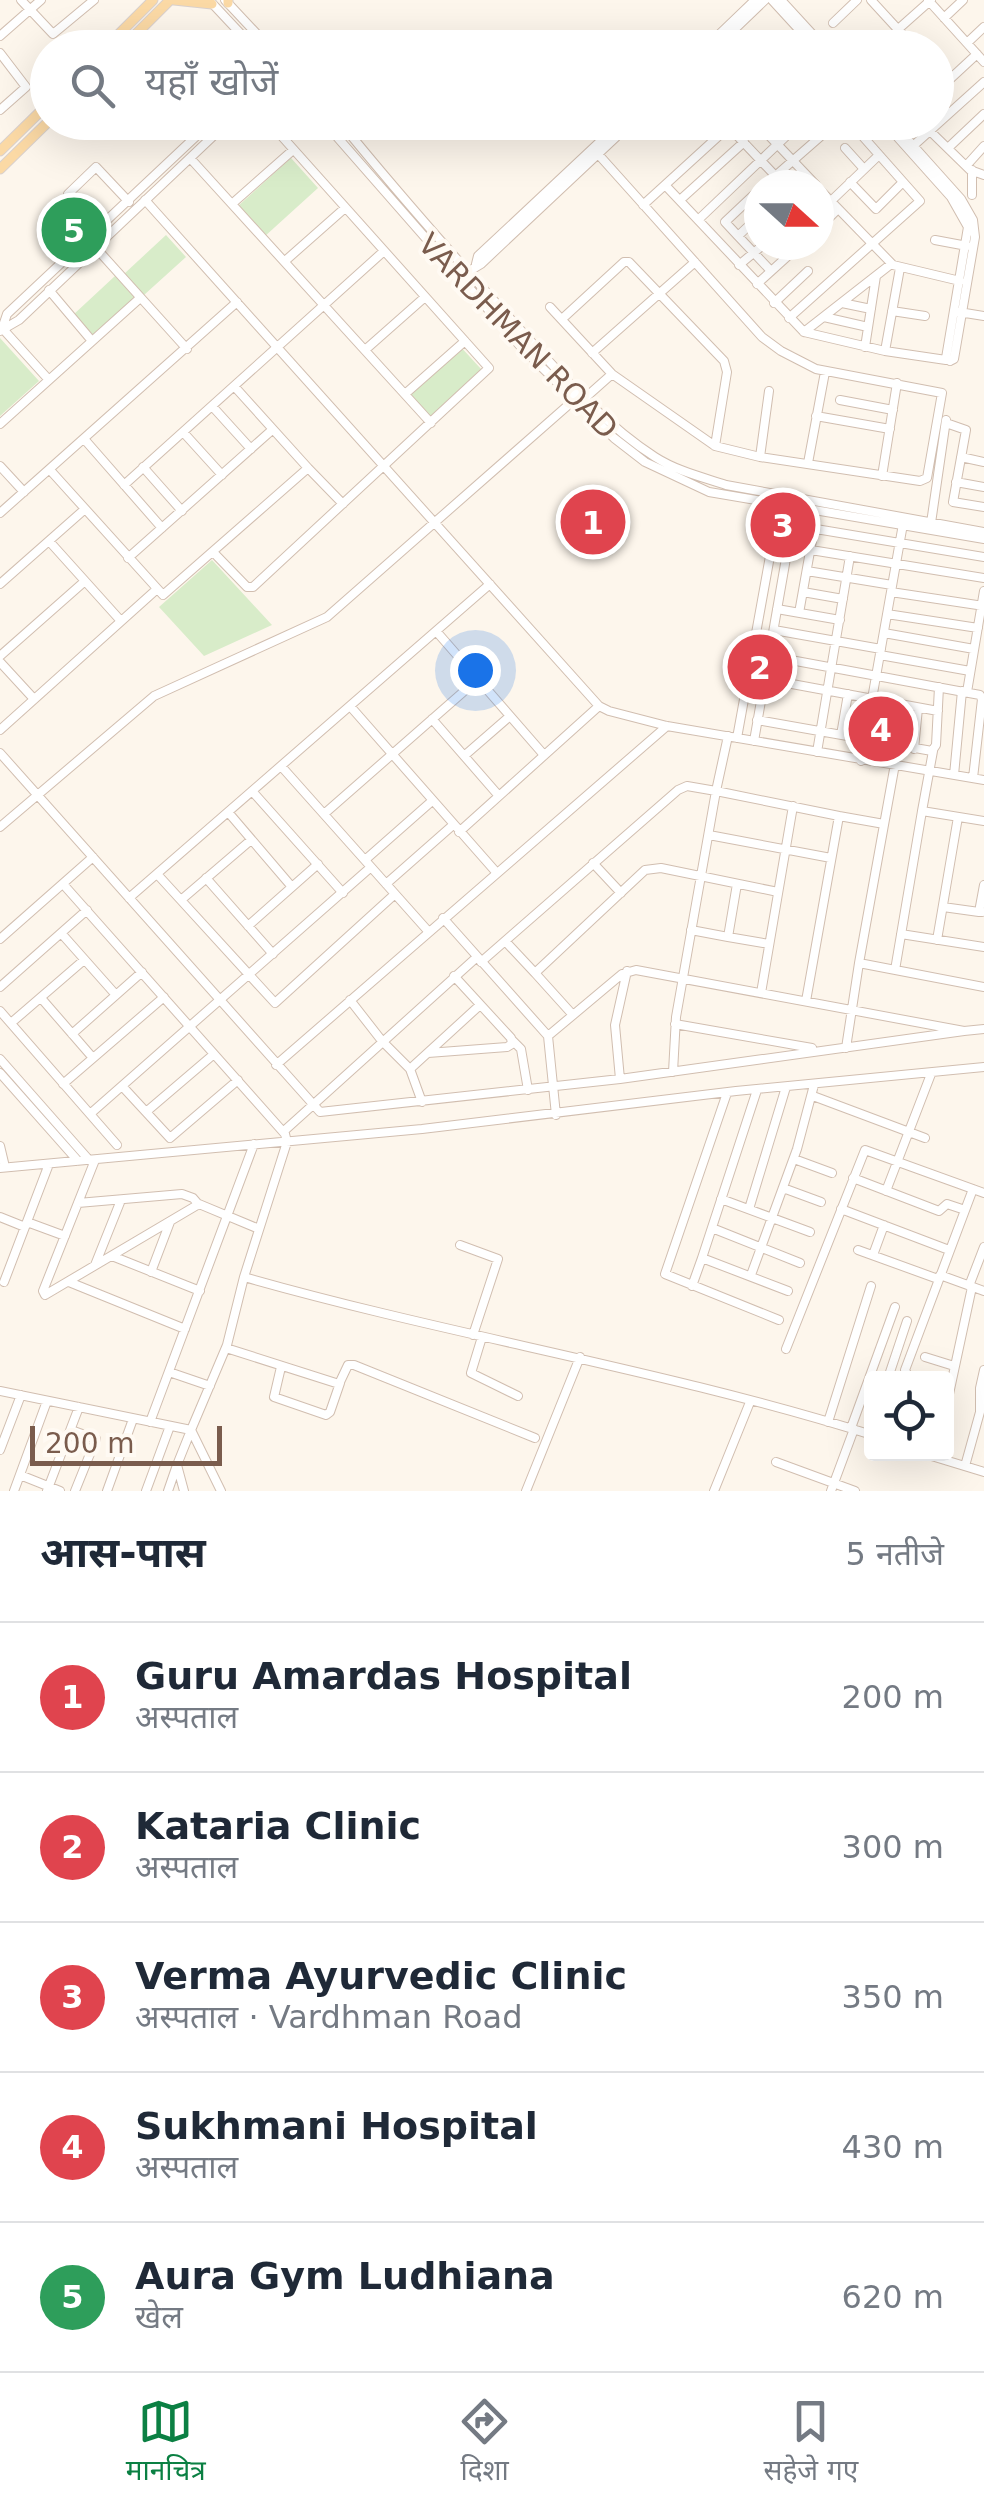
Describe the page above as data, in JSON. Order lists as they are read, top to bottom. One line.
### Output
{"streets":{"street":["VARDHMAN ROAD"]},"scale_bar":"200 m","north":"right","page":{"search":"यहाँ खोजें","pins":["5","1","3","2","4"],"scale":"200 m","heading":["आस-पास","5 नतीजे"],"list":[{"mark":"1","name":"Guru Amardas Hospital","note":"अस्पताल","value":"200 m"},{"mark":"2","name":"Kataria Clinic","note":"अस्पताल","value":"300 m"},{"mark":"3","name":"Verma Ayurvedic Clinic","note":"अस्पताल · Vardhman Road","value":"350 m"},{"mark":"4","name":"Sukhmani Hospital","note":"अस्पताल","value":"430 m"},{"mark":"5","name":"Aura Gym Ludhiana","note":"खेल","value":"620 m"}],"nav":["मानचित्र","दिशा","सहेजे गए"]}}
